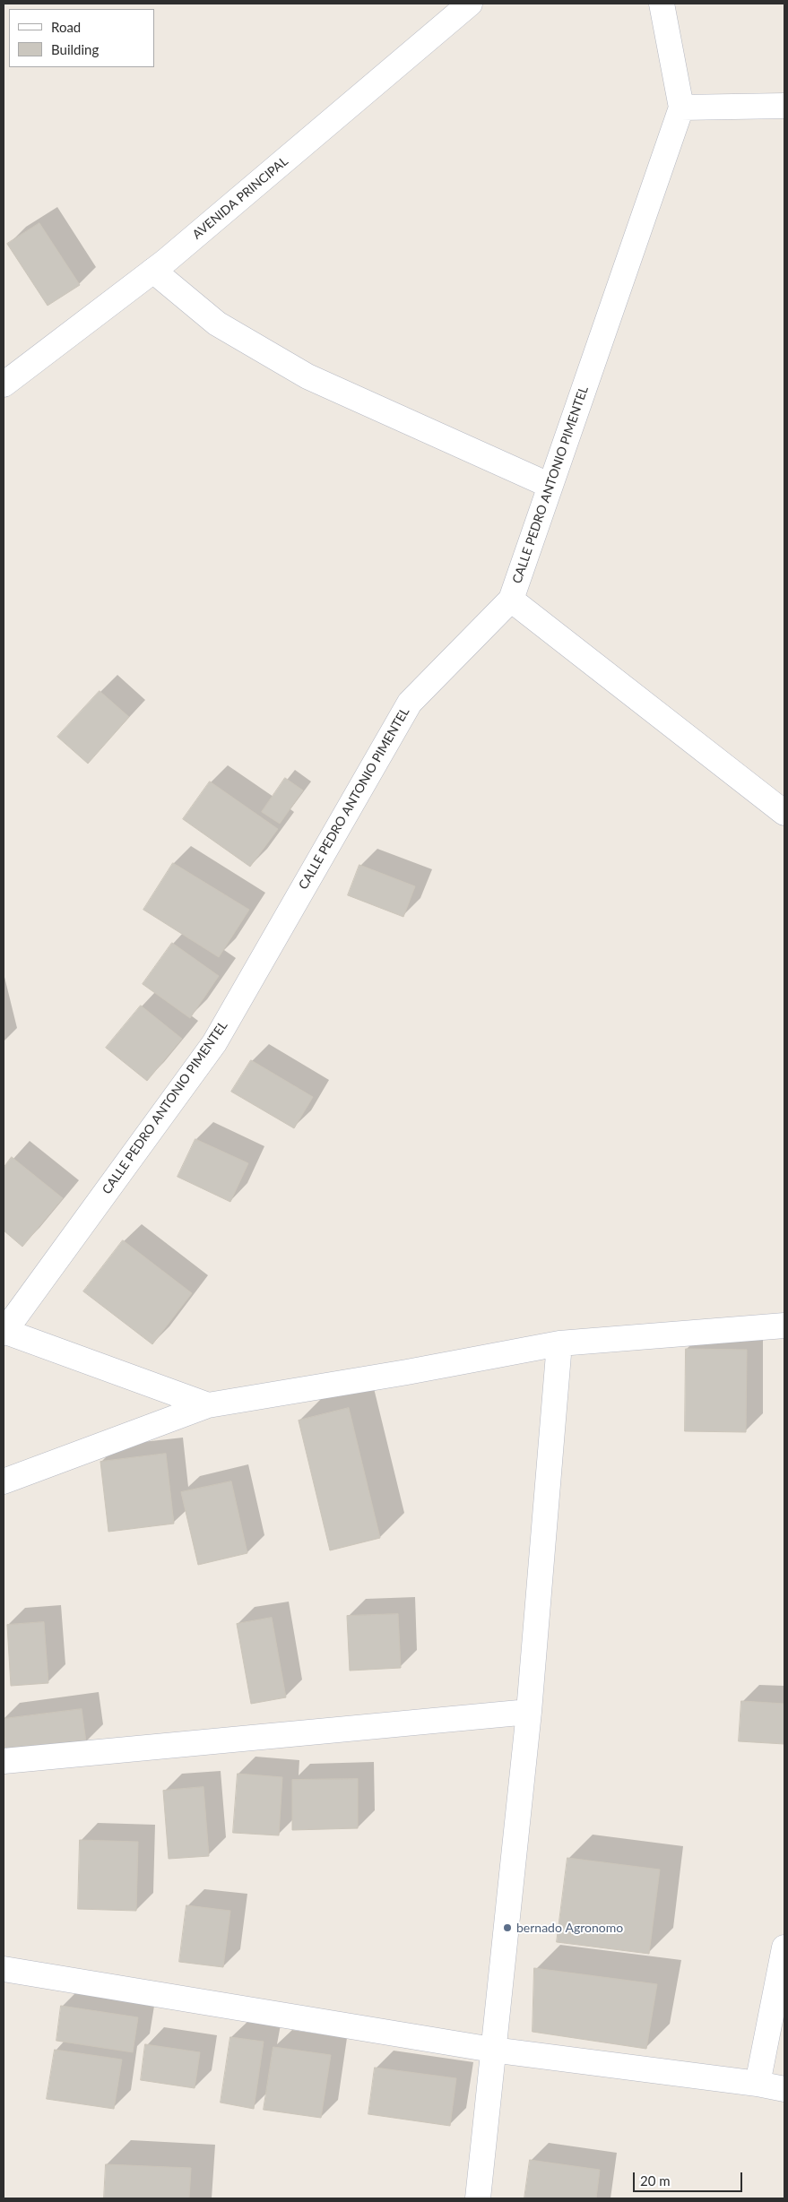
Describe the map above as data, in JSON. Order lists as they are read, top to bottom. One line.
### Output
{"streets":{"street":["AVENIDA PRINCIPAL","CALLE PEDRO ANTONIO PIMENTEL"]},"places":["bernado Agronomo"],"legend":["Road","Building"],"scale_bar":"20 m"}
